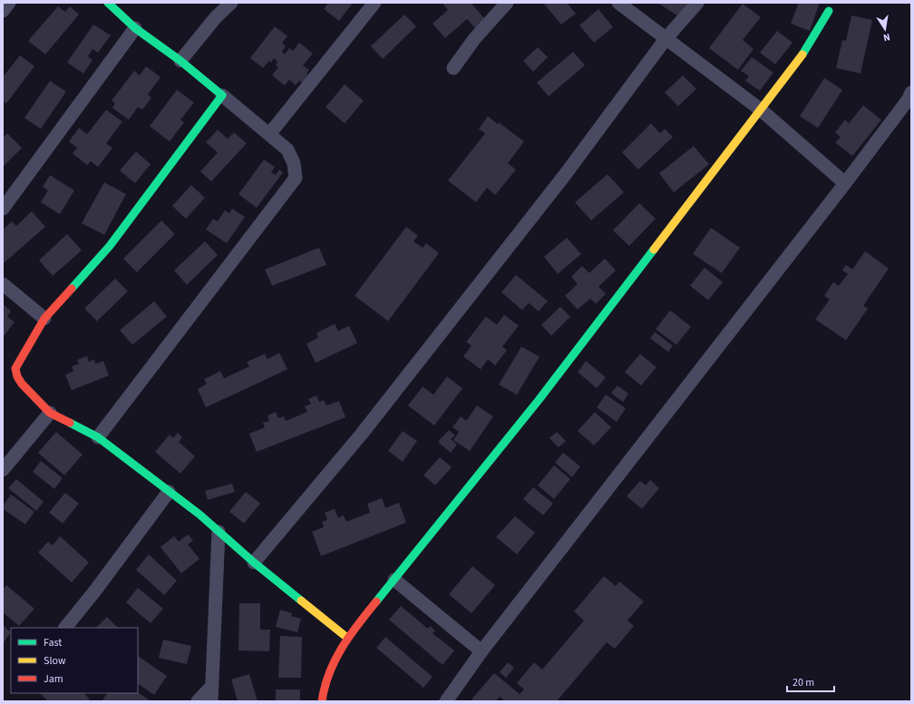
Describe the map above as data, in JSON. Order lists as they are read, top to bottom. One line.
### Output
{"legend":["Fast","Slow","Jam"],"scale_bar":"20 m","north":"bottom"}
